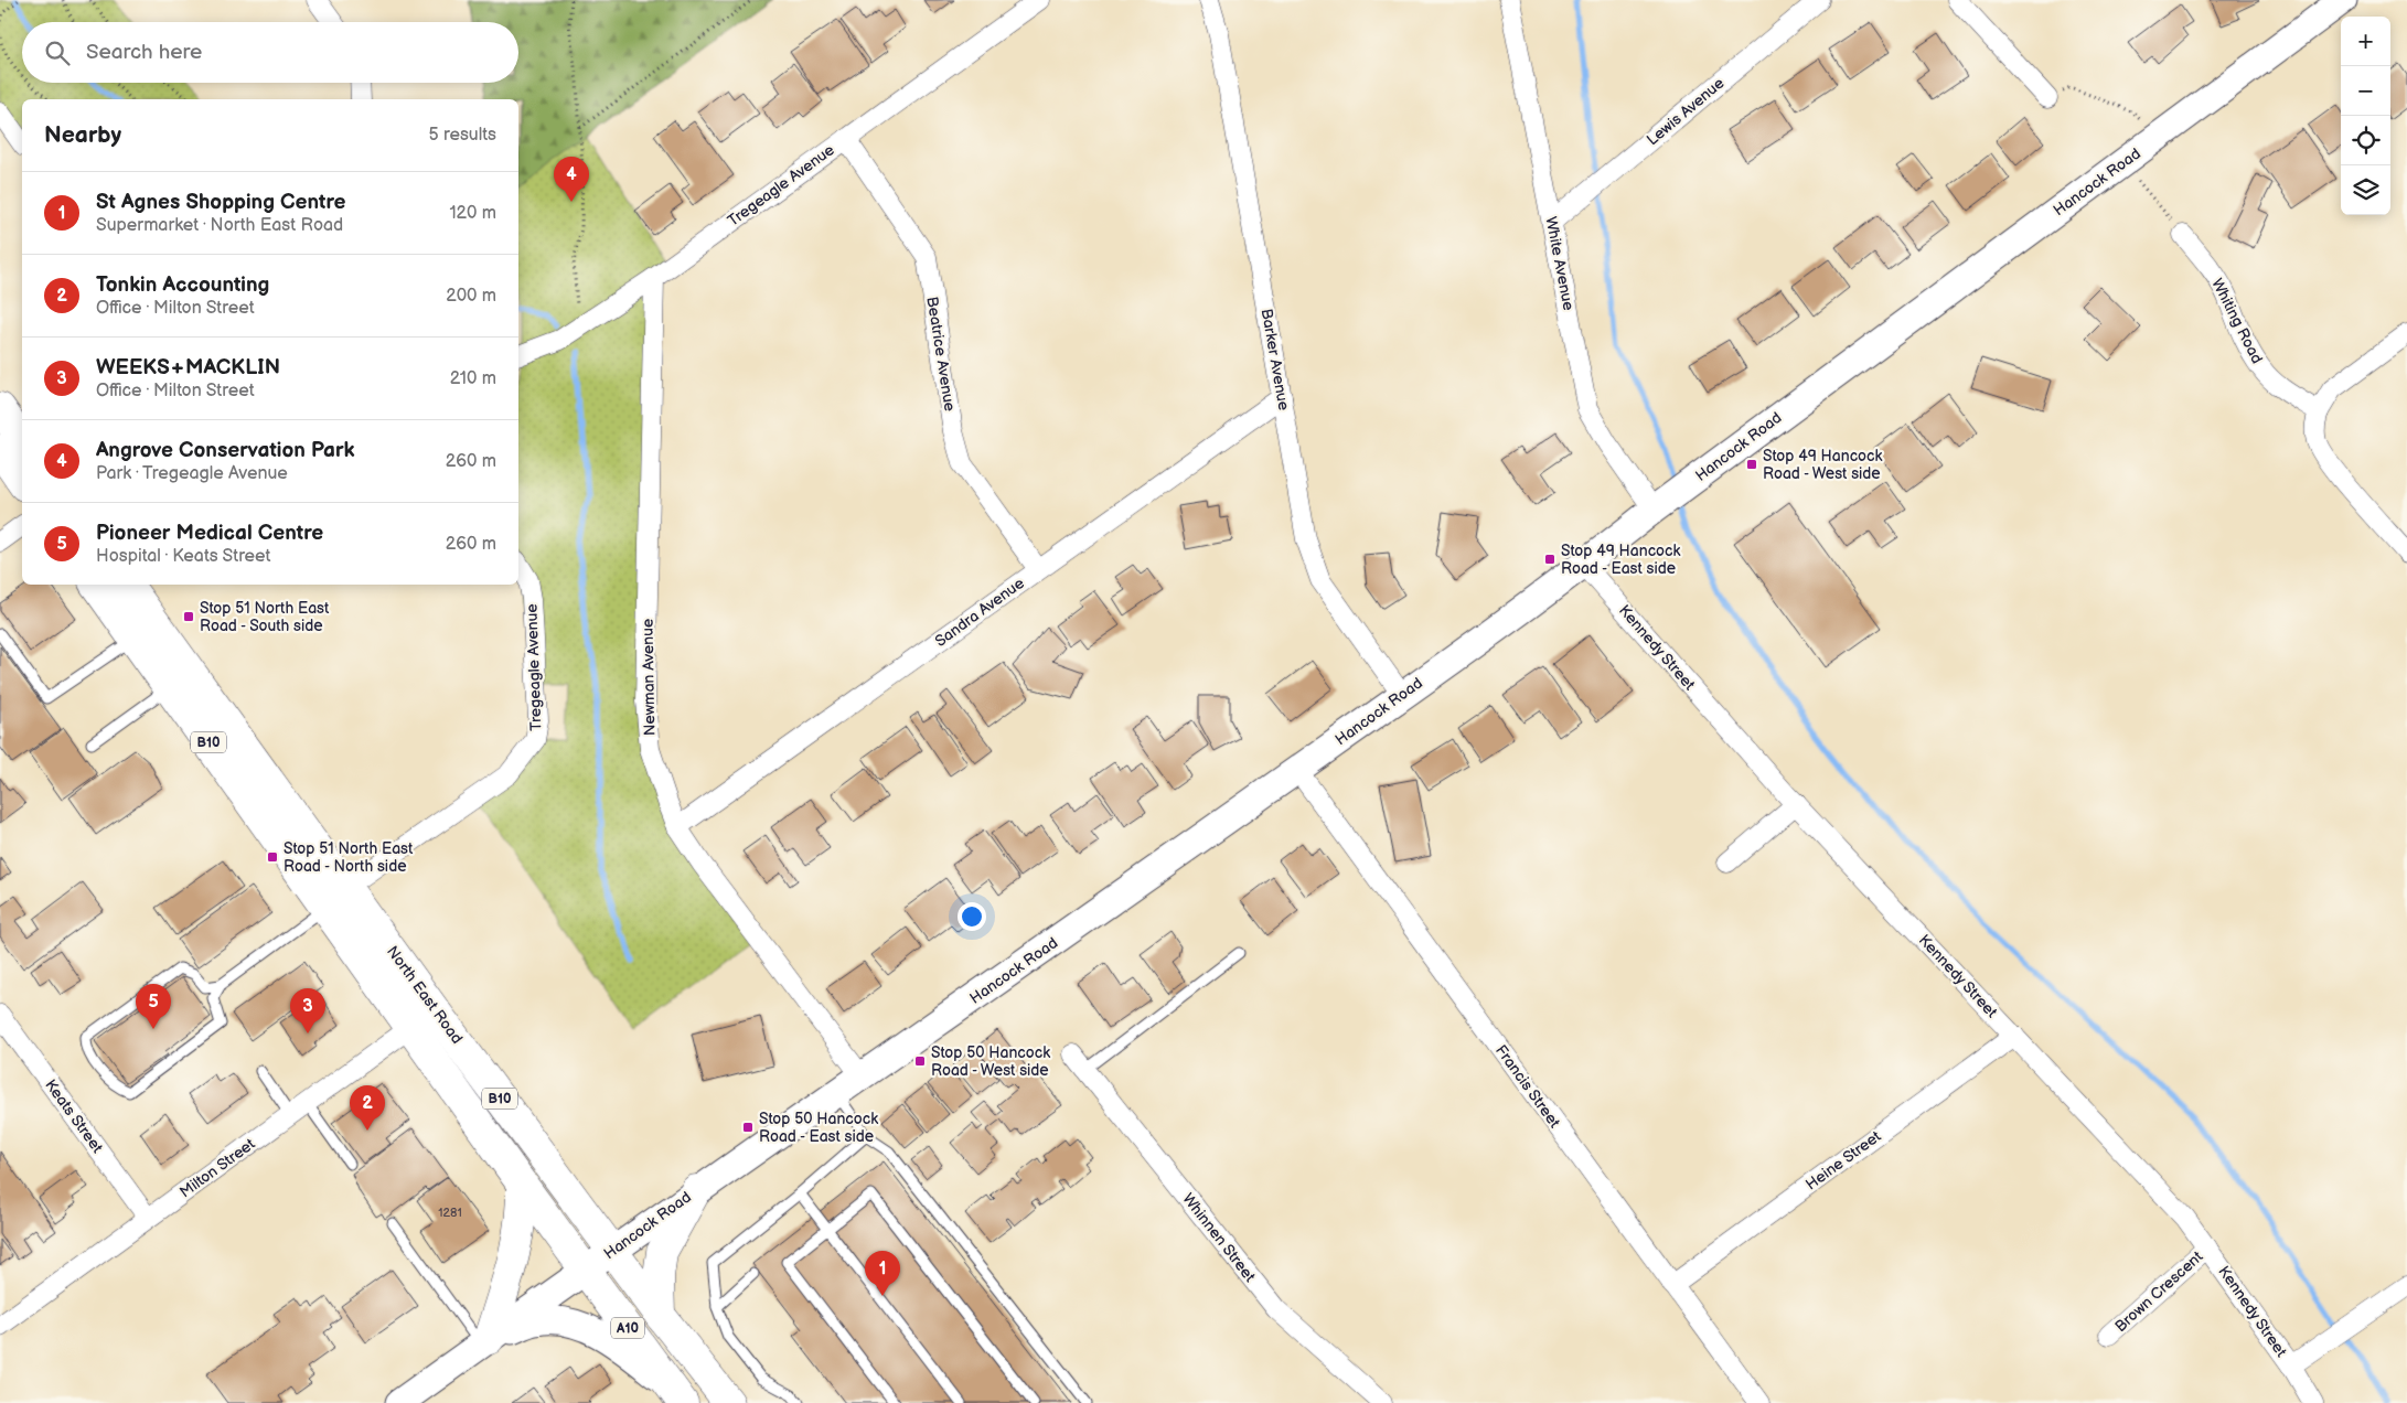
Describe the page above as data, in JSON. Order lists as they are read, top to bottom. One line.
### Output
{"streets":{"main road":["Hancock Road","B10","North East Road","A10"],"street":["Lewis Avenue","Tregeagle Avenue","White Avenue","Whiting Road","Beatrice Avenue","Barker Avenue","Sandra Avenue","Kennedy Street","Newman Avenue","Francis Street","Keats Street","Heine Street","Milton Street","Whinnen Street","Brown Crescent"]},"crossings":[["Lewis Avenue","White Avenue"],["Hancock Road","White Avenue"],["Hancock Road","Barker Avenue"],["Hancock Road","Kennedy Street"],["Hancock Road","Newman Avenue"],["Hancock Road","North East Road"],["Hancock Road","Francis Street"],["Tregeagle Avenue","Beatrice Avenue"],["Tregeagle Avenue","Newman Avenue"],["Tregeagle Avenue","North East Road"],["Beatrice Avenue","Sandra Avenue"],["Barker Avenue","Sandra Avenue"],["Sandra Avenue","Newman Avenue"],["Kennedy Street","Heine Street"],["Kennedy Street","Brown Crescent"],["North East Road","Milton Street"],["Francis Street","Heine Street"],["Keats Street","Milton Street"]],"places":{"transit":["Stop 49 Hancock Road - West side","Stop 49 Hancock Road - East side","Stop 51 North East Road - South side","Stop 51 North East Road - North side","Stop 50 Hancock Road - West side","Stop 50 Hancock Road - East side"]},"house_numbers":["1281"],"page":{"map_buttons":["+","−"],"search":"Search here","heading":["Nearby","5 results"],"pins":["4","5","3","2","1"],"list":[{"mark":"1","name":"St Agnes Shopping Centre","note":"Supermarket · North East Road","value":"120 m"},{"mark":"2","name":"Tonkin Accounting","note":"Office · Milton Street","value":"200 m"},{"mark":"3","name":"WEEKS+MACKLIN","note":"Office · Milton Street","value":"210 m"},{"mark":"4","name":"Angrove Conservation Park","note":"Park · Tregeagle Avenue","value":"260 m"},{"mark":"5","name":"Pioneer Medical Centre","note":"Hospital · Keats Street","value":"260 m"}]}}
